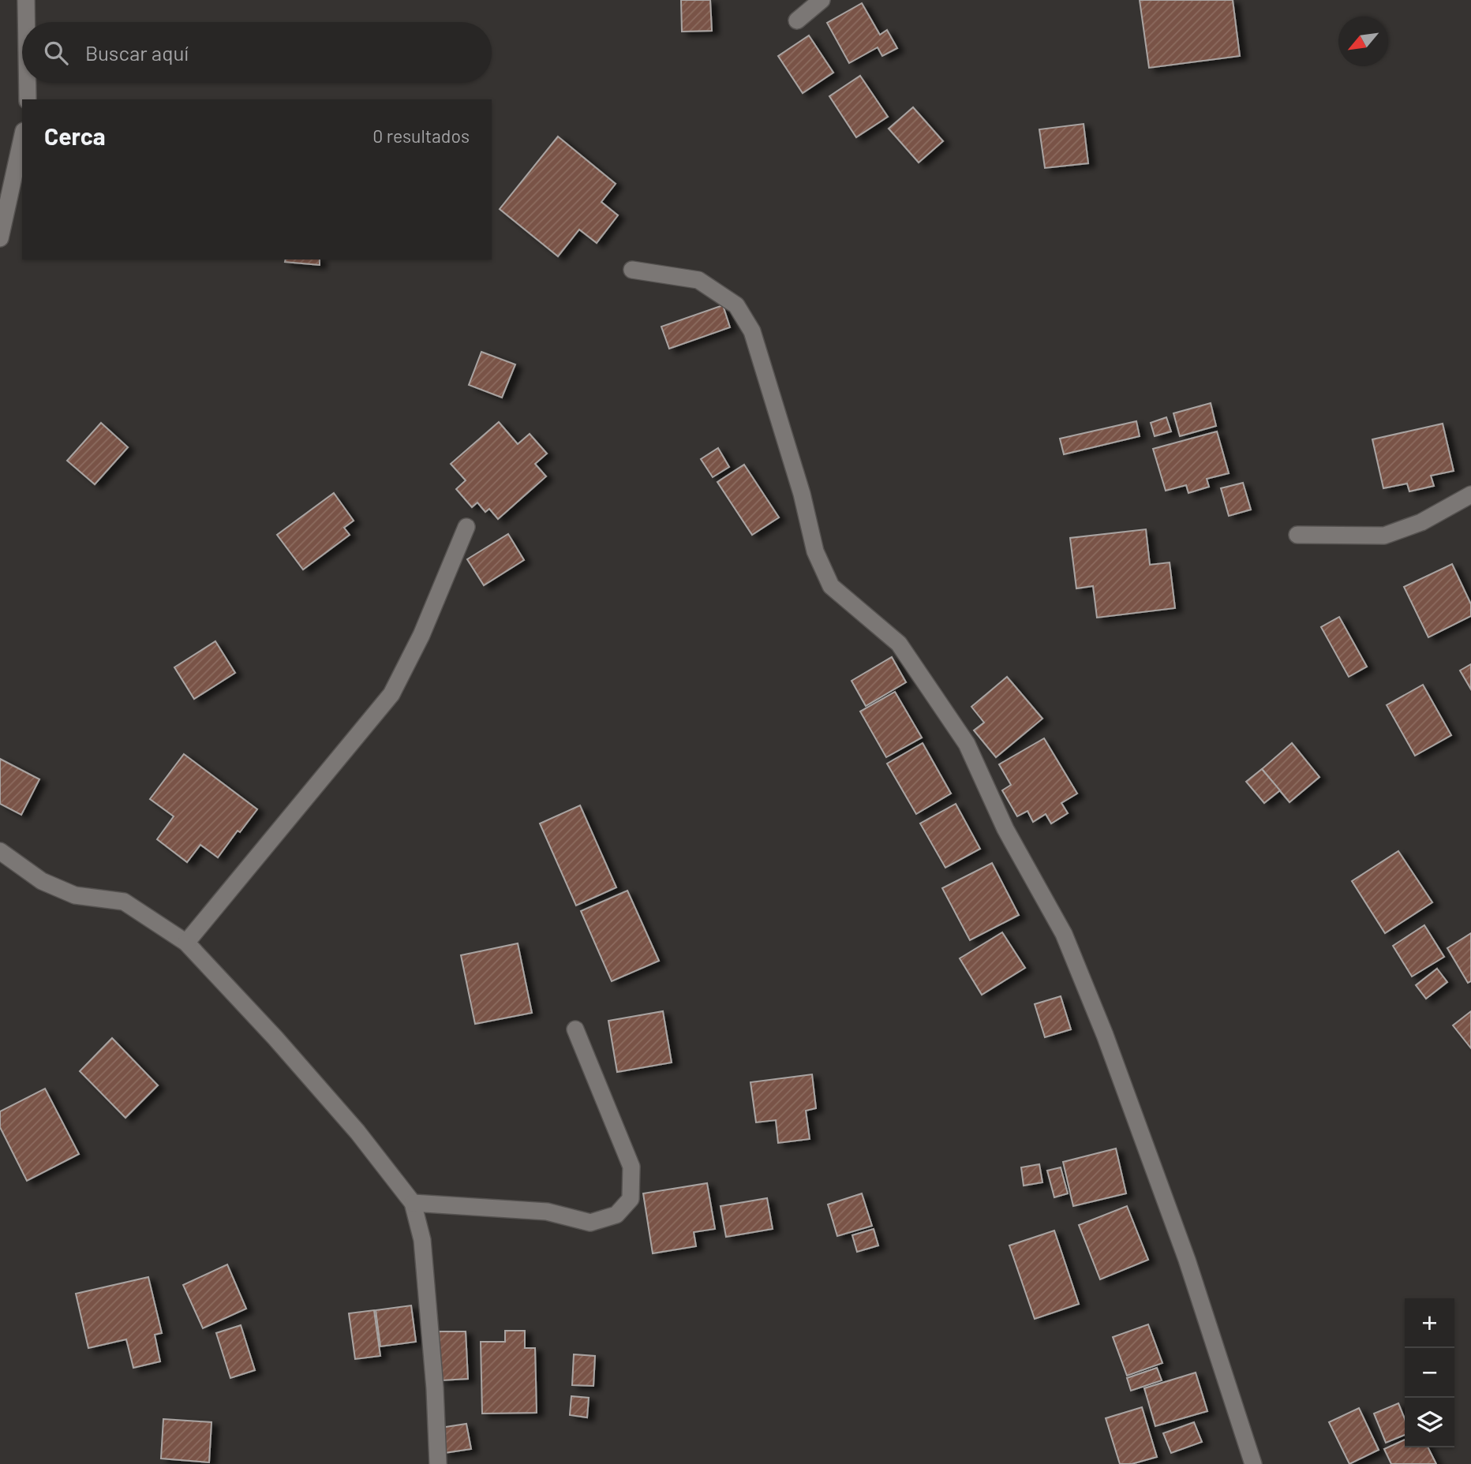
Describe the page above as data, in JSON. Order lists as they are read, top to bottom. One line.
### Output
{"north":"bottom left","page":{"search":"Buscar aquí","heading":["Cerca","0 resultados"],"map_buttons":["+","−"]}}
